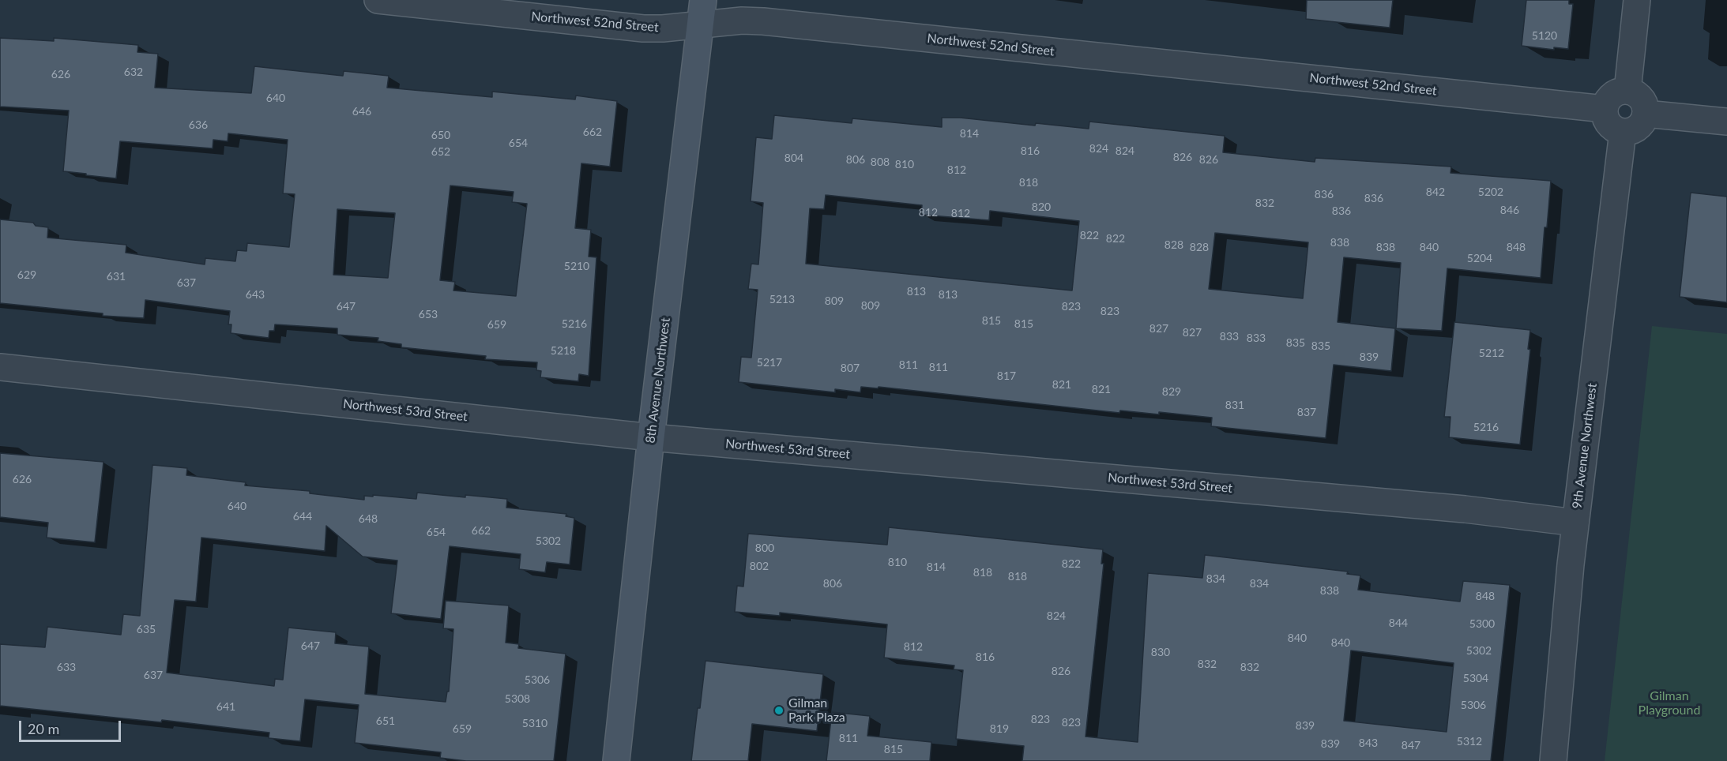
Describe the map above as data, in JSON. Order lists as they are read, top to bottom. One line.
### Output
{"streets":{"main road":["8th Avenue Northwest"],"street":["Northwest 52nd Street","Northwest 53rd Street","9th Avenue Northwest"]},"crossings":[["Northwest 52nd Street","8th Avenue Northwest"],["Northwest 52nd Street","9th Avenue Northwest"],["8th Avenue Northwest","Northwest 53rd Street"],["Northwest 53rd Street","9th Avenue Northwest"]],"parks":["Gilman Playground"],"places":["Gilman Park Plaza"],"house_numbers":["5120","632","626","640","646","636","662","814","650","654","824","816","824","652","826","804","806","826","808","810","812","818","842","5202","836","836","832","820","846","836","812","812","822","822","838","828","828","838","840","848","5204","5210","629","631","637","813","643","813","5213","809","809","647","823","823","653","815","5216","815","659","827","827","833","833","835","835","5218","5212","839","5217","811","811","807","817","821","821","829","831","837","5216","626","640","644","648","662","654","5302","800","810","822","802","814","818","818","834","806","834","838","848","824","844","5300","635","840","840","647","812","5302","830","816","832","633","832","826","637","5304","5306","5308","5306","641","823","651","823","5310","839","659","819","811","5312","843","839","847","815"],"scale_bar":"20 m"}
